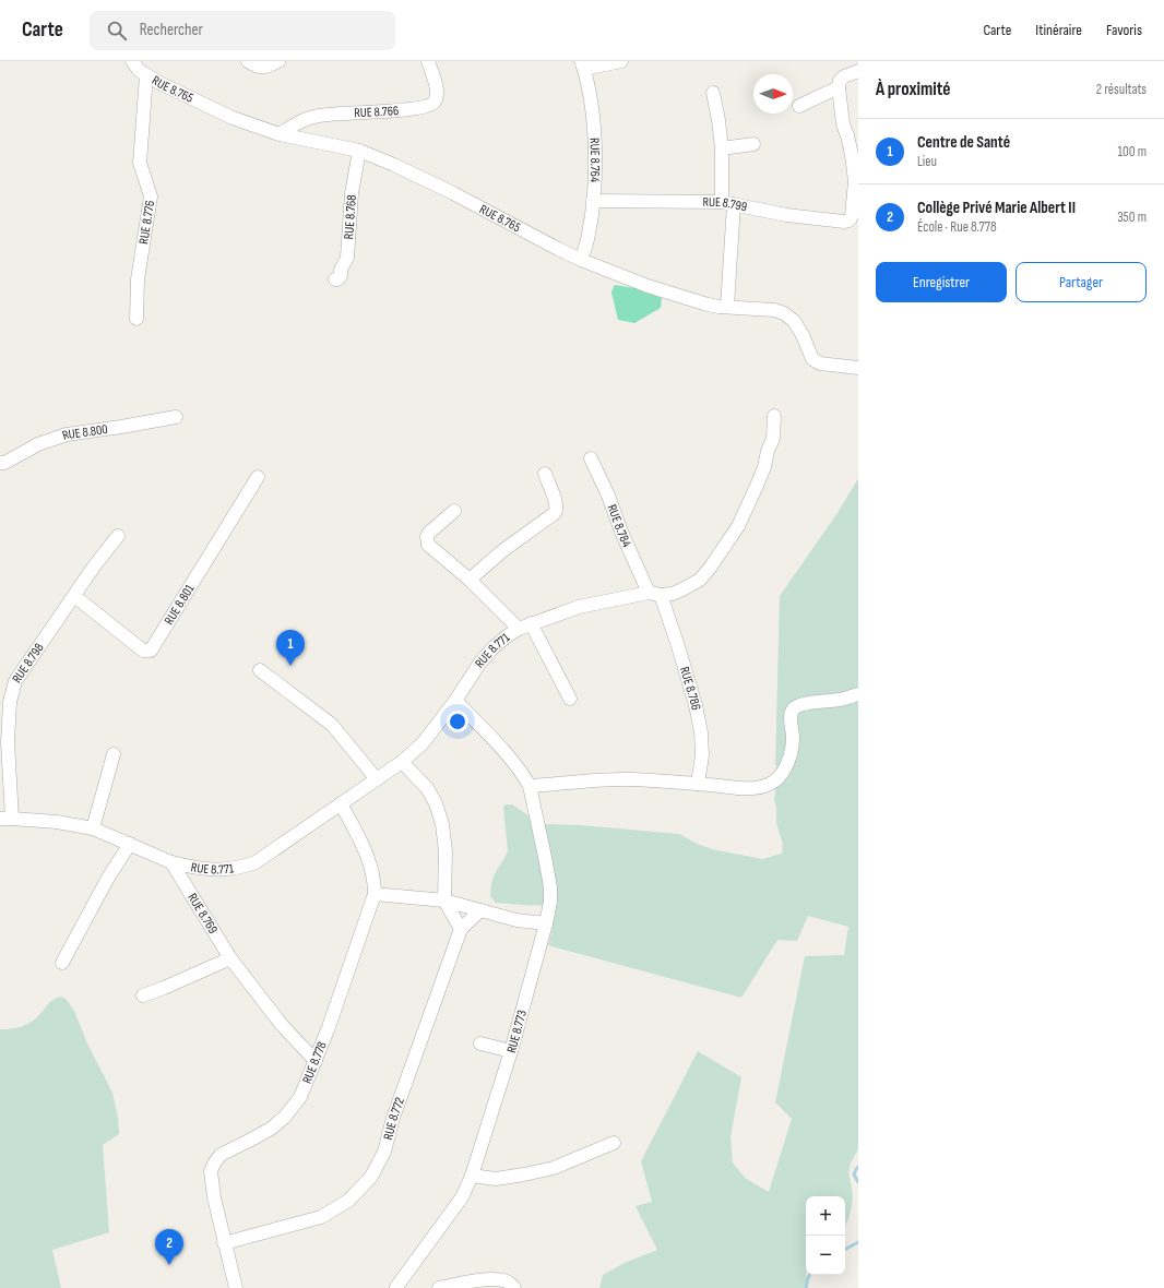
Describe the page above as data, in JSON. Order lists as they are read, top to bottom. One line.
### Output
{"streets":{"street":["RUE 8.765","RUE 8.766","RUE 8.764","RUE 8.799","RUE 8.768","RUE 8.776","RUE 8.800","RUE 8.784","RUE 8.801","RUE 8.771","RUE 8.798","RUE 8.786","RUE 8.769","RUE 8.773","RUE 8.778","RUE 8.772"]},"crossings":[["RUE 8.765","RUE 8.766"],["RUE 8.765","RUE 8.764"],["RUE 8.765","RUE 8.768"],["RUE 8.765","RUE 8.776"],["RUE 8.764","RUE 8.799"],["RUE 8.784","RUE 8.771"],["RUE 8.784","RUE 8.786"],["RUE 8.801","RUE 8.798"],["RUE 8.771","RUE 8.786"],["RUE 8.771","RUE 8.769"],["RUE 8.771","RUE 8.778"],["RUE 8.769","RUE 8.778"],["RUE 8.778","RUE 8.772"]],"north":"right","page":{"header":"Carte","search":"Rechercher","nav":["Carte","Itinéraire","Favoris"],"heading":["À proximité","2 résultats"],"list":[{"mark":"1","name":"Centre de Santé","note":"Lieu","value":"100 m"},{"mark":"2","name":"Collège Privé Marie Albert II","note":"École · Rue 8.778","value":"350 m"}],"buttons":["Enregistrer","Partager"],"pins":["1","2"],"map_buttons":["+","−"]}}
